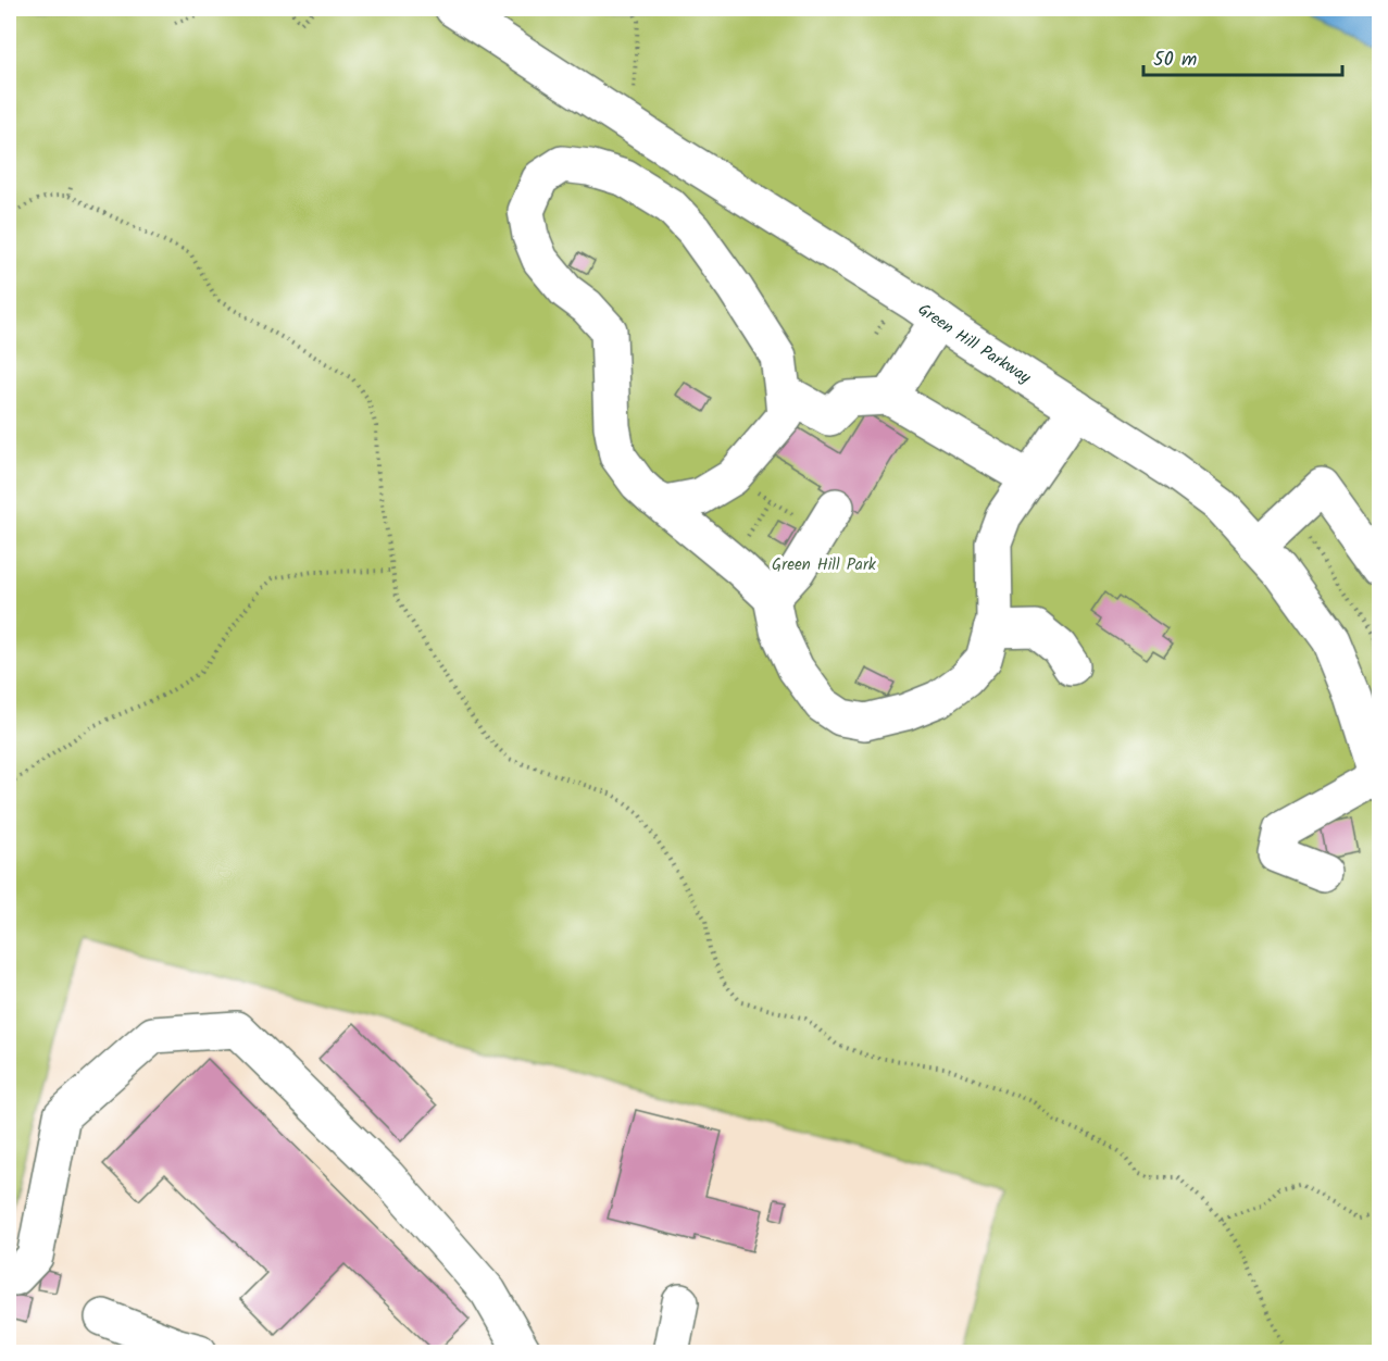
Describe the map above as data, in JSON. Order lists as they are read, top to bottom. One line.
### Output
{"streets":{"street":["Green Hill Parkway"]},"parks":["Green Hill Park"],"scale_bar":"50 m"}
